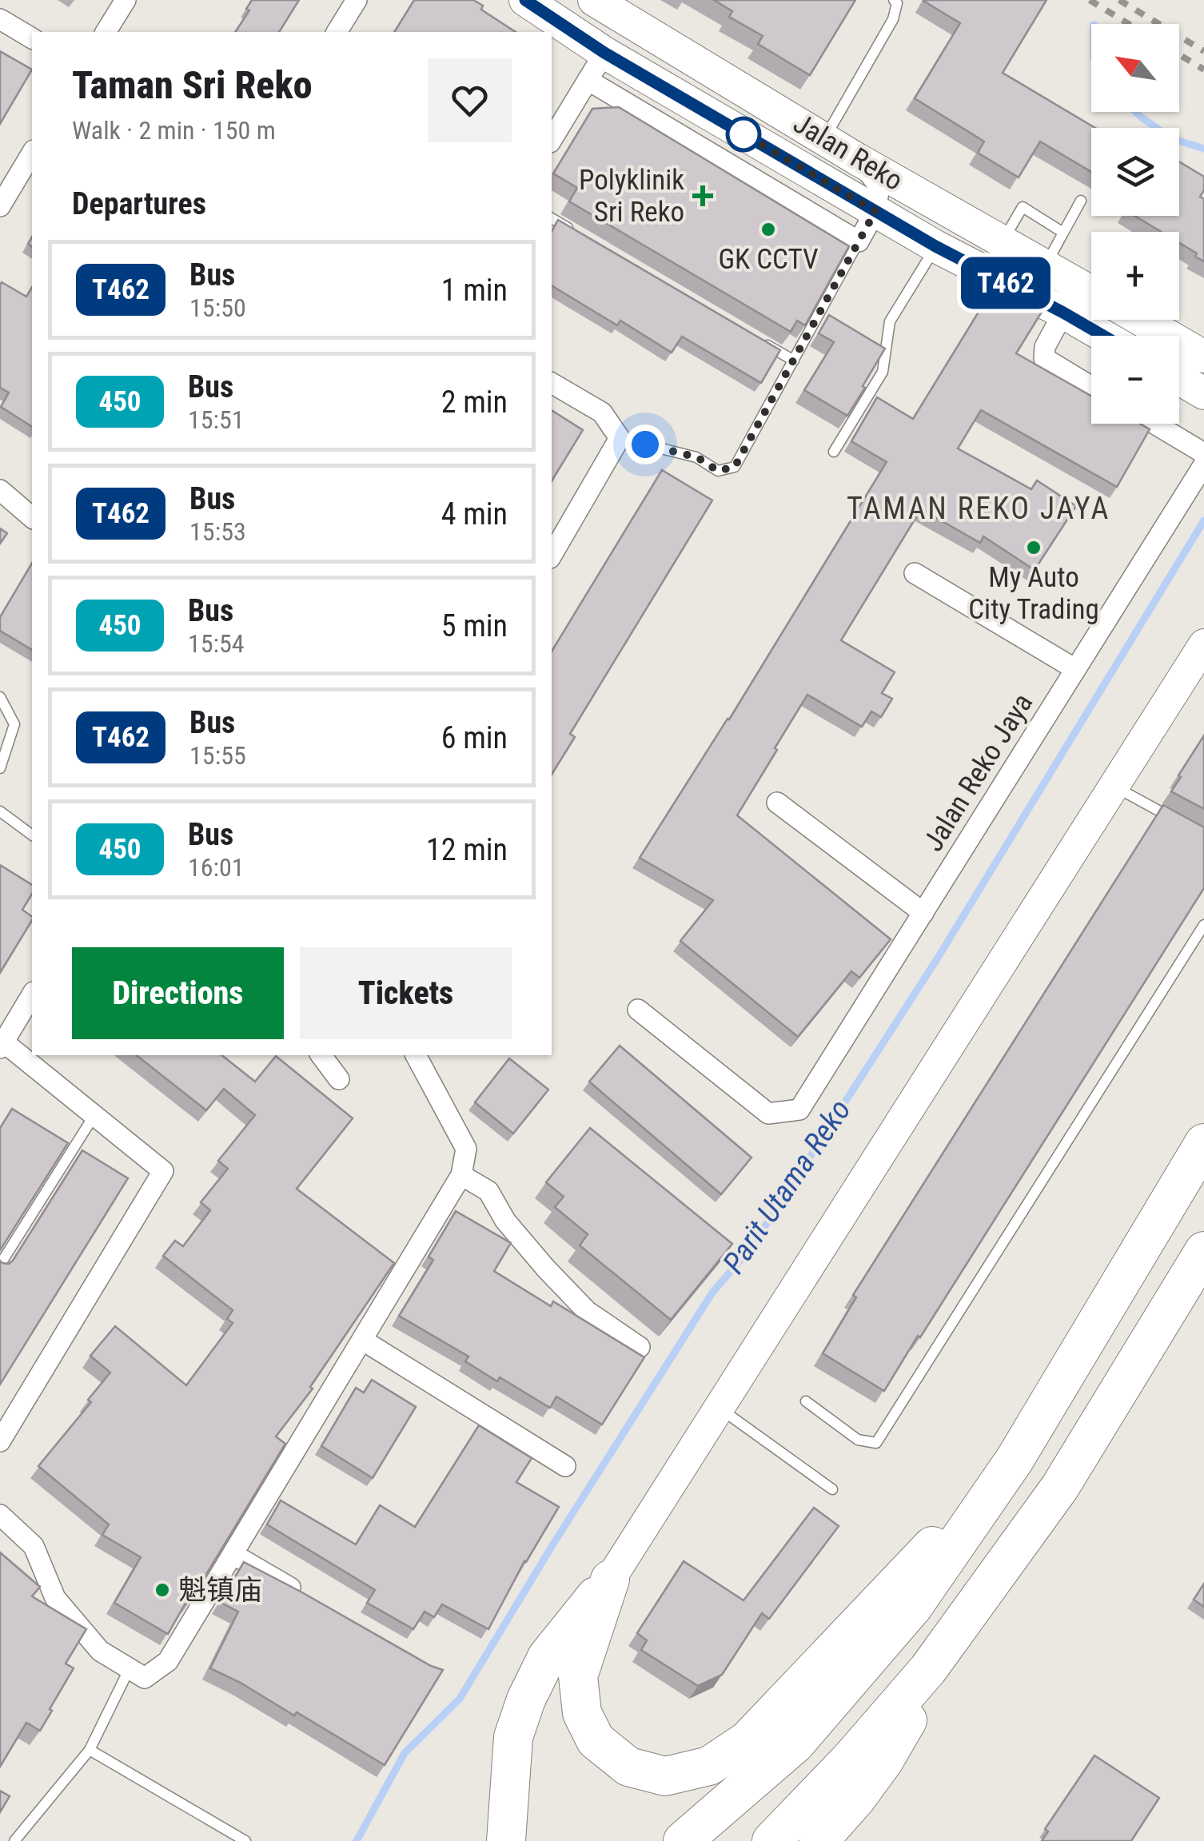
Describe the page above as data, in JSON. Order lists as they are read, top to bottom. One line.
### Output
{"streets":{"main road":["Jalan Reko"],"street":["Jalan Reko Jaya"]},"districts":["TAMAN REKO JAYA"],"water":["Parit Utama Reko"],"places":{"health":["Polyklinik Sri Reko"],"other":["GK CCTV","My Auto City Trading","魁镇庙"]},"lines":["bus line T462"],"north":"top left","page":{"on_map":"T462","map_buttons":["+","−"],"heading":[["Taman Sri Reko","Walk · 2 min · 150 m"],"Departures"],"list":[{"mark":"T462","name":"Bus","note":"15:50","value":"1 min"},{"mark":"450","name":"Bus","note":"15:51","value":"2 min"},{"mark":"T462","name":"Bus","note":"15:53","value":"4 min"},{"mark":"450","name":"Bus","note":"15:54","value":"5 min"},{"mark":"T462","name":"Bus","note":"15:55","value":"6 min"},{"mark":"450","name":"Bus","note":"16:01","value":"12 min"}],"buttons":["Directions","Tickets"]}}
